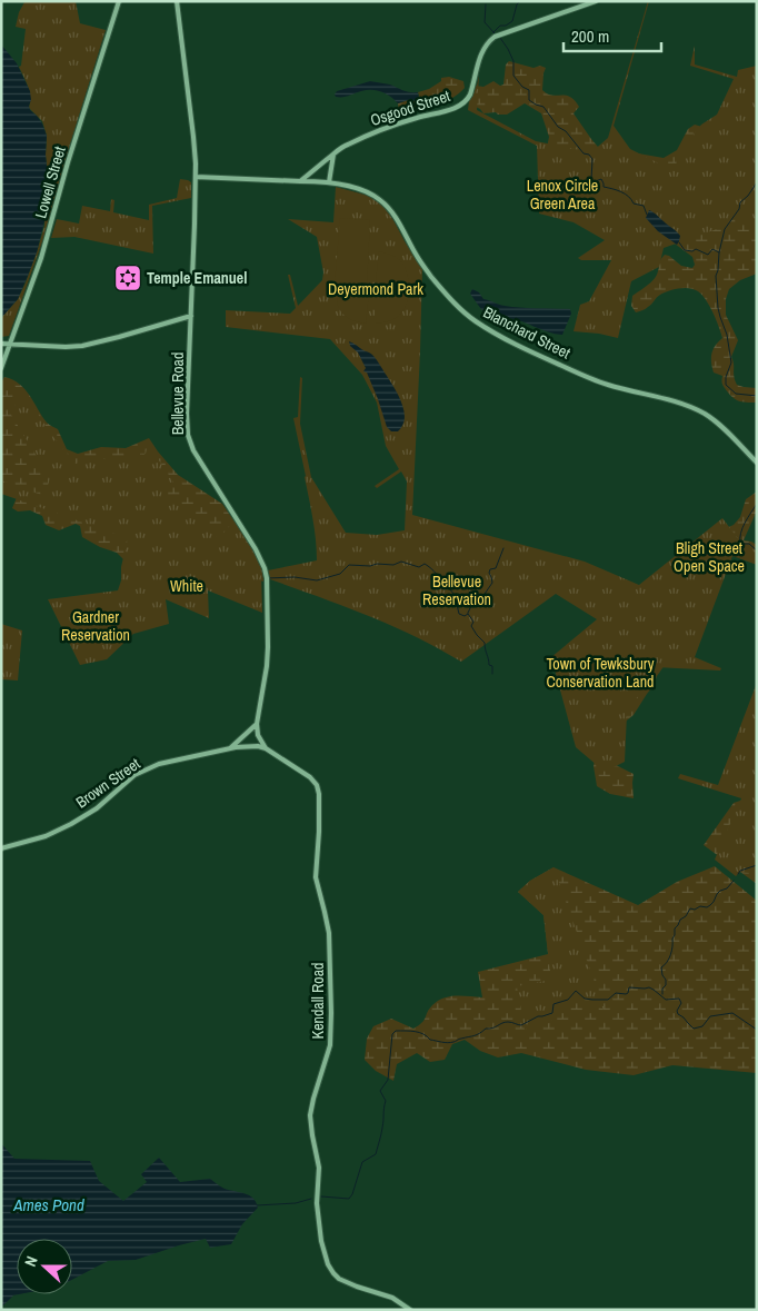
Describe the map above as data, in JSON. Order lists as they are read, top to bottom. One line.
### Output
{"streets":{"street":["Osgood Street","Lowell Street","Blanchard Street","Bellevue Road","Brown Street","Kendall Road"]},"crossings":[["Osgood Street","Blanchard Street"],["Bellevue Road","Brown Street"],["Bellevue Road","Kendall Road"],["Brown Street","Kendall Road"]],"water":["Ames Pond"],"parks":["Lenox Circle Green Area","Deyermond Park","Bligh Street Open Space","Bellevue Reservation","White","Gardner Reservation","Town of Tewksbury Conservation Land"],"places":{"synagogue":["Temple Emanuel"]},"scale_bar":"200 m","north":"left"}
